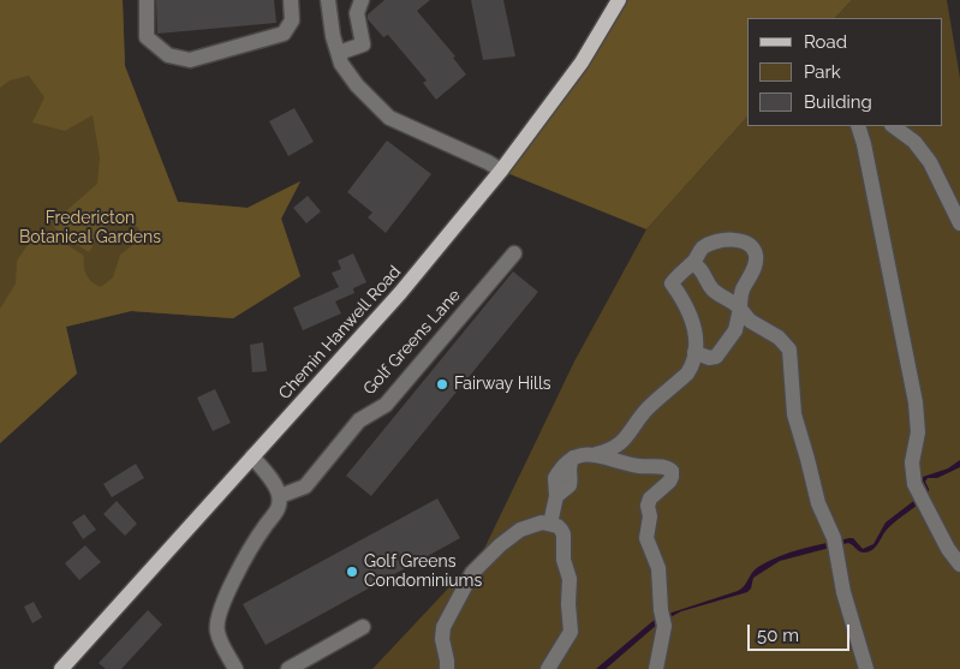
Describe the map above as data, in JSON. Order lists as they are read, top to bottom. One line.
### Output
{"streets":{"main road":["Chemin Hanwell Road"],"street":["Golf Greens Lane"]},"parks":["Fredericton Botanical Gardens"],"places":["Fairway Hills","Golf Greens Condominiums"],"legend":["Road","Park","Building"],"scale_bar":"50 m"}
